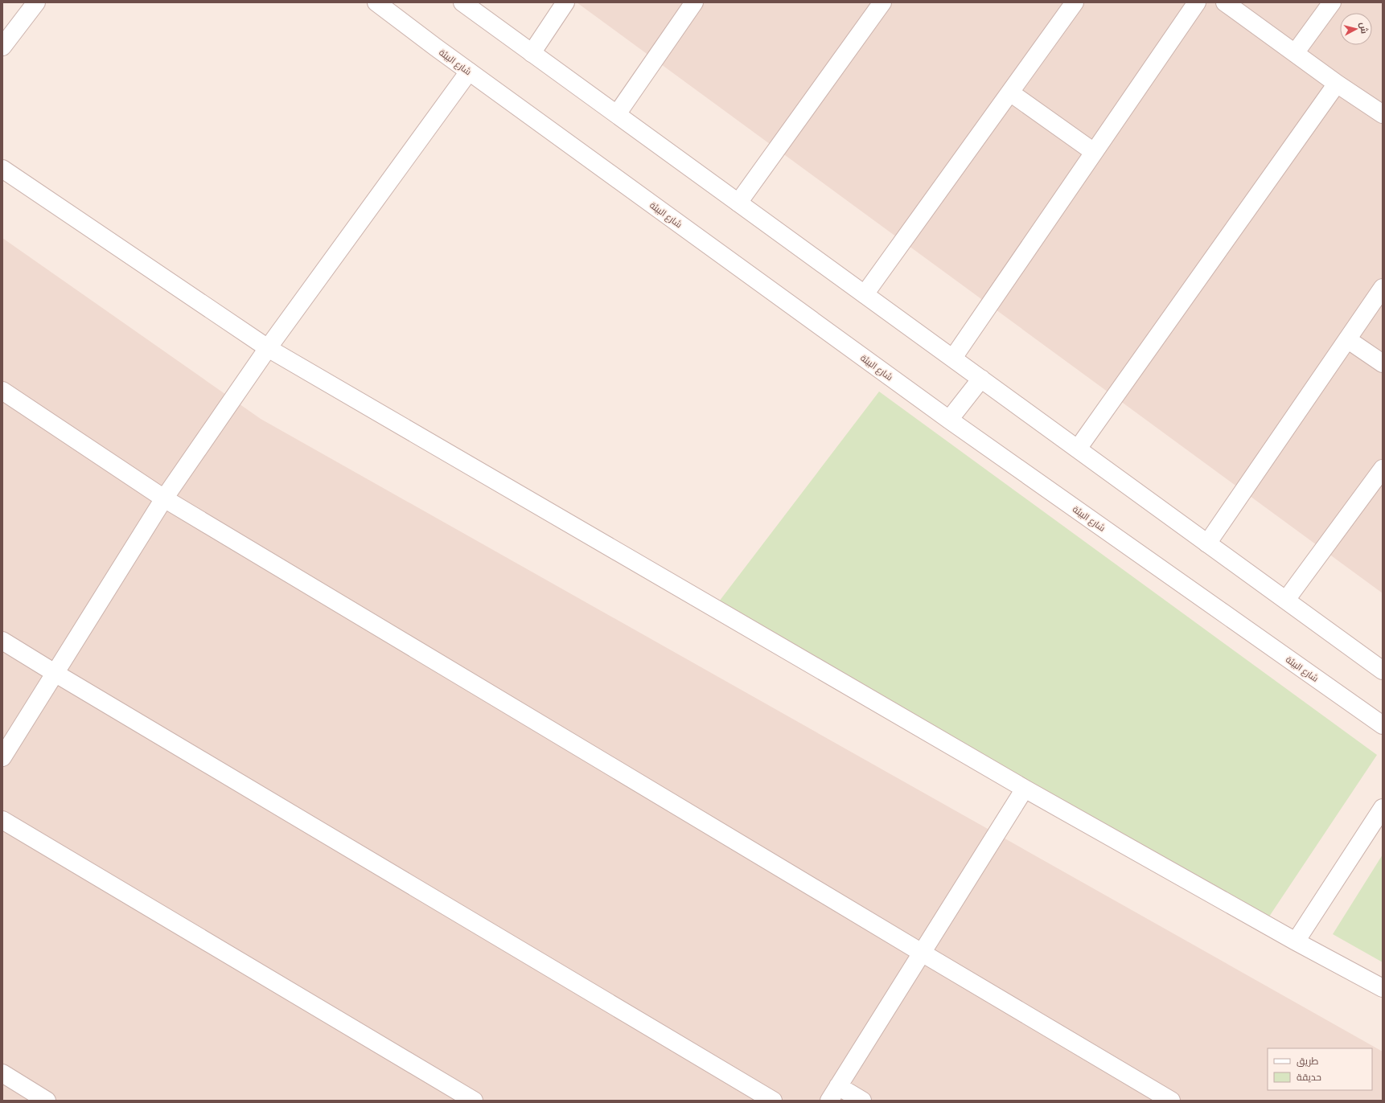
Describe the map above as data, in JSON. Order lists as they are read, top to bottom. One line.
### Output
{"streets":{"street":["شارع البيئة"]},"legend":["طريق","حديقة"],"north":"right"}
